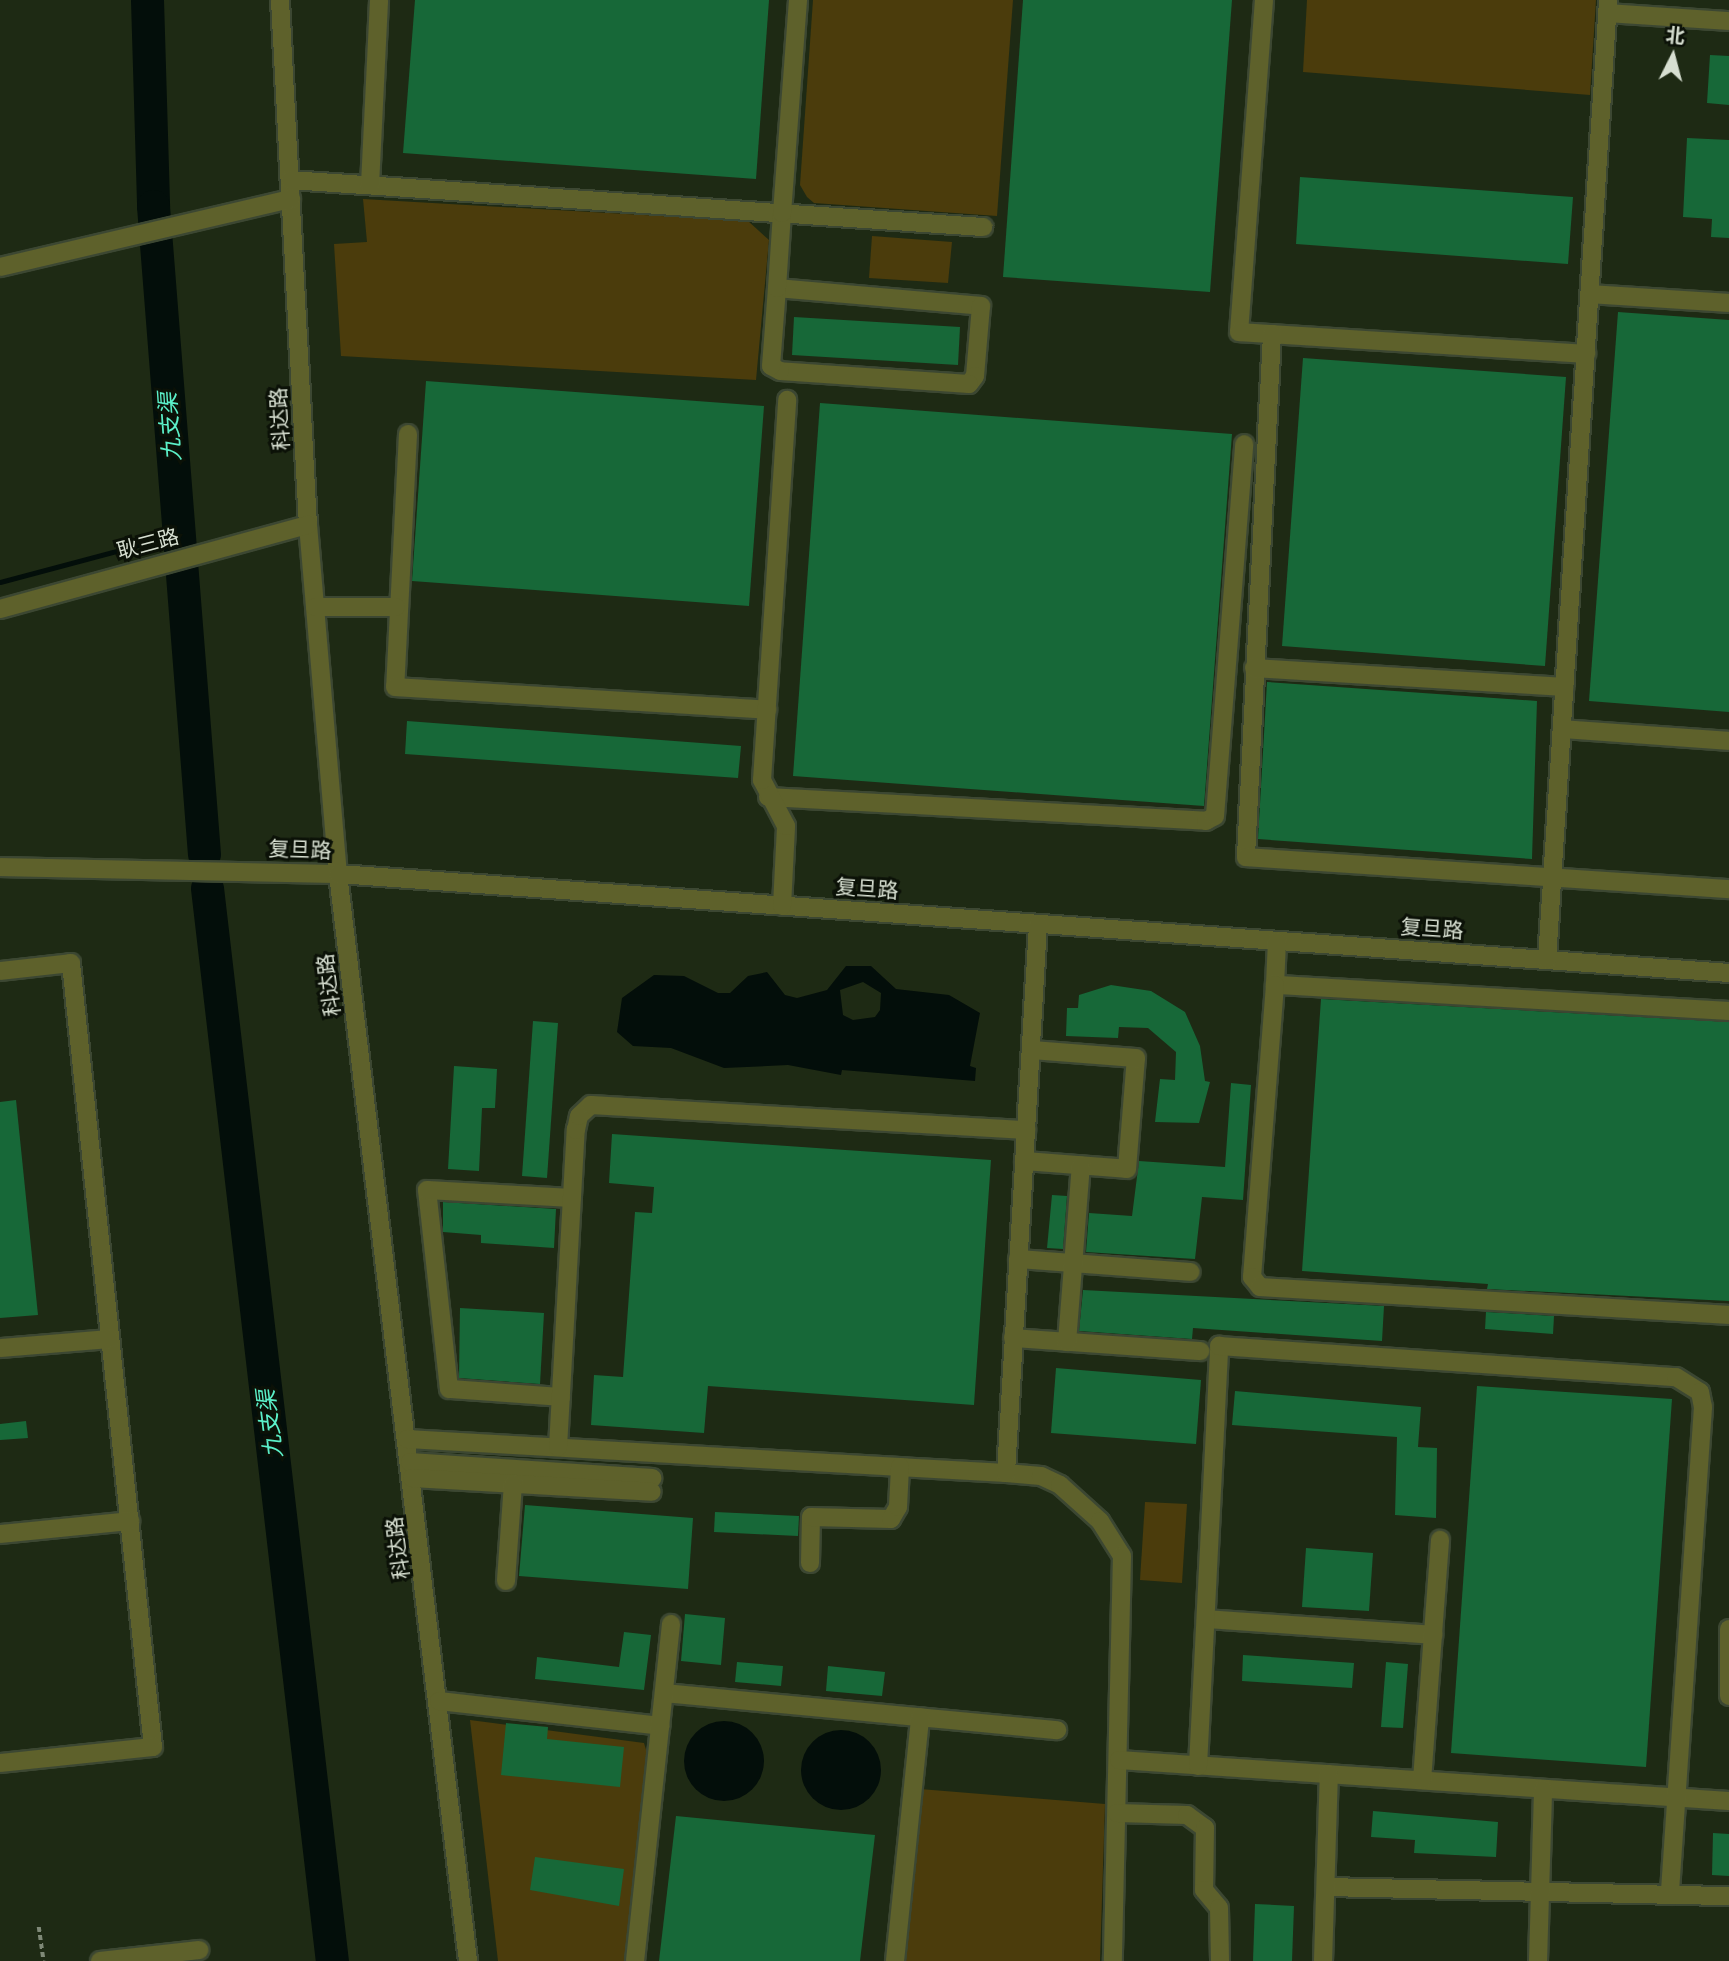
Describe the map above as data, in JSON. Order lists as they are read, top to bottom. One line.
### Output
{"streets":{"street":["科达路","耿三路","复旦路"]},"crossings":[["科达路","耿三路"],["科达路","复旦路"]],"water":["九支渠"],"north":"top"}
